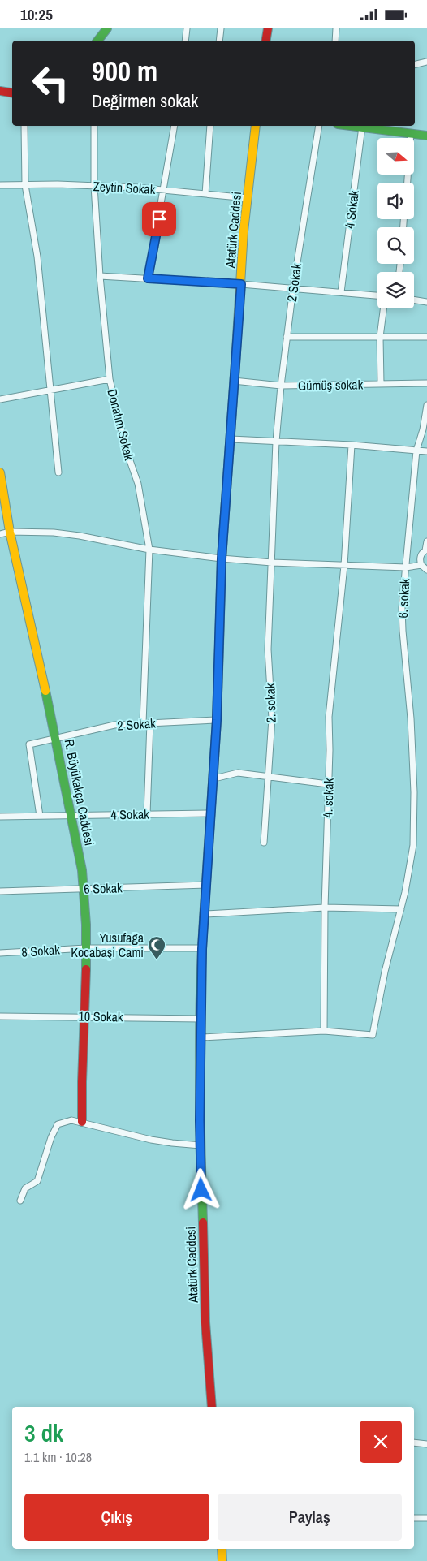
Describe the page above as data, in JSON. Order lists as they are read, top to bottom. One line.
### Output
{"streets":{"street":["Zeytin Sokak","4 Sokak","Atatürk Caddesi","2 Sokak","Gümüş sokak","Donatım Sokak","6. sokak","2. sokak","R. Büyükakça Caddesi","4. sokak","6 Sokak","8 Sokak","10 Sokak"]},"crossings":[["Zeytin Sokak","Atatürk Caddesi"],["Zeytin Sokak","Donatım Sokak"],["4 Sokak","Atatürk Caddesi"],["4 Sokak","2 Sokak"],["4 Sokak","Donatım Sokak"],["4 Sokak","R. Büyükakça Caddesi"],["Atatürk Caddesi","2 Sokak"],["Atatürk Caddesi","Gümüş sokak"],["Atatürk Caddesi","6 Sokak"],["Atatürk Caddesi","8 Sokak"],["Atatürk Caddesi","10 Sokak"],["2 Sokak","Gümüş sokak"],["2 Sokak","Donatım Sokak"],["2 Sokak","2. sokak"],["2 Sokak","R. Büyükakça Caddesi"],["6. sokak","4. sokak"],["R. Büyükakça Caddesi","6 Sokak"],["R. Büyükakça Caddesi","8 Sokak"],["R. Büyükakça Caddesi","10 Sokak"]],"places":{"mosque":["Yusufağa Kocabaşi Cami"]},"north":"right","page":{"status":"10:25","turn":["900 m","Değirmen sokak"],"heading":["3 dk","1.1 km · 10:28"],"buttons":["Çıkış","Paylaş"]}}
